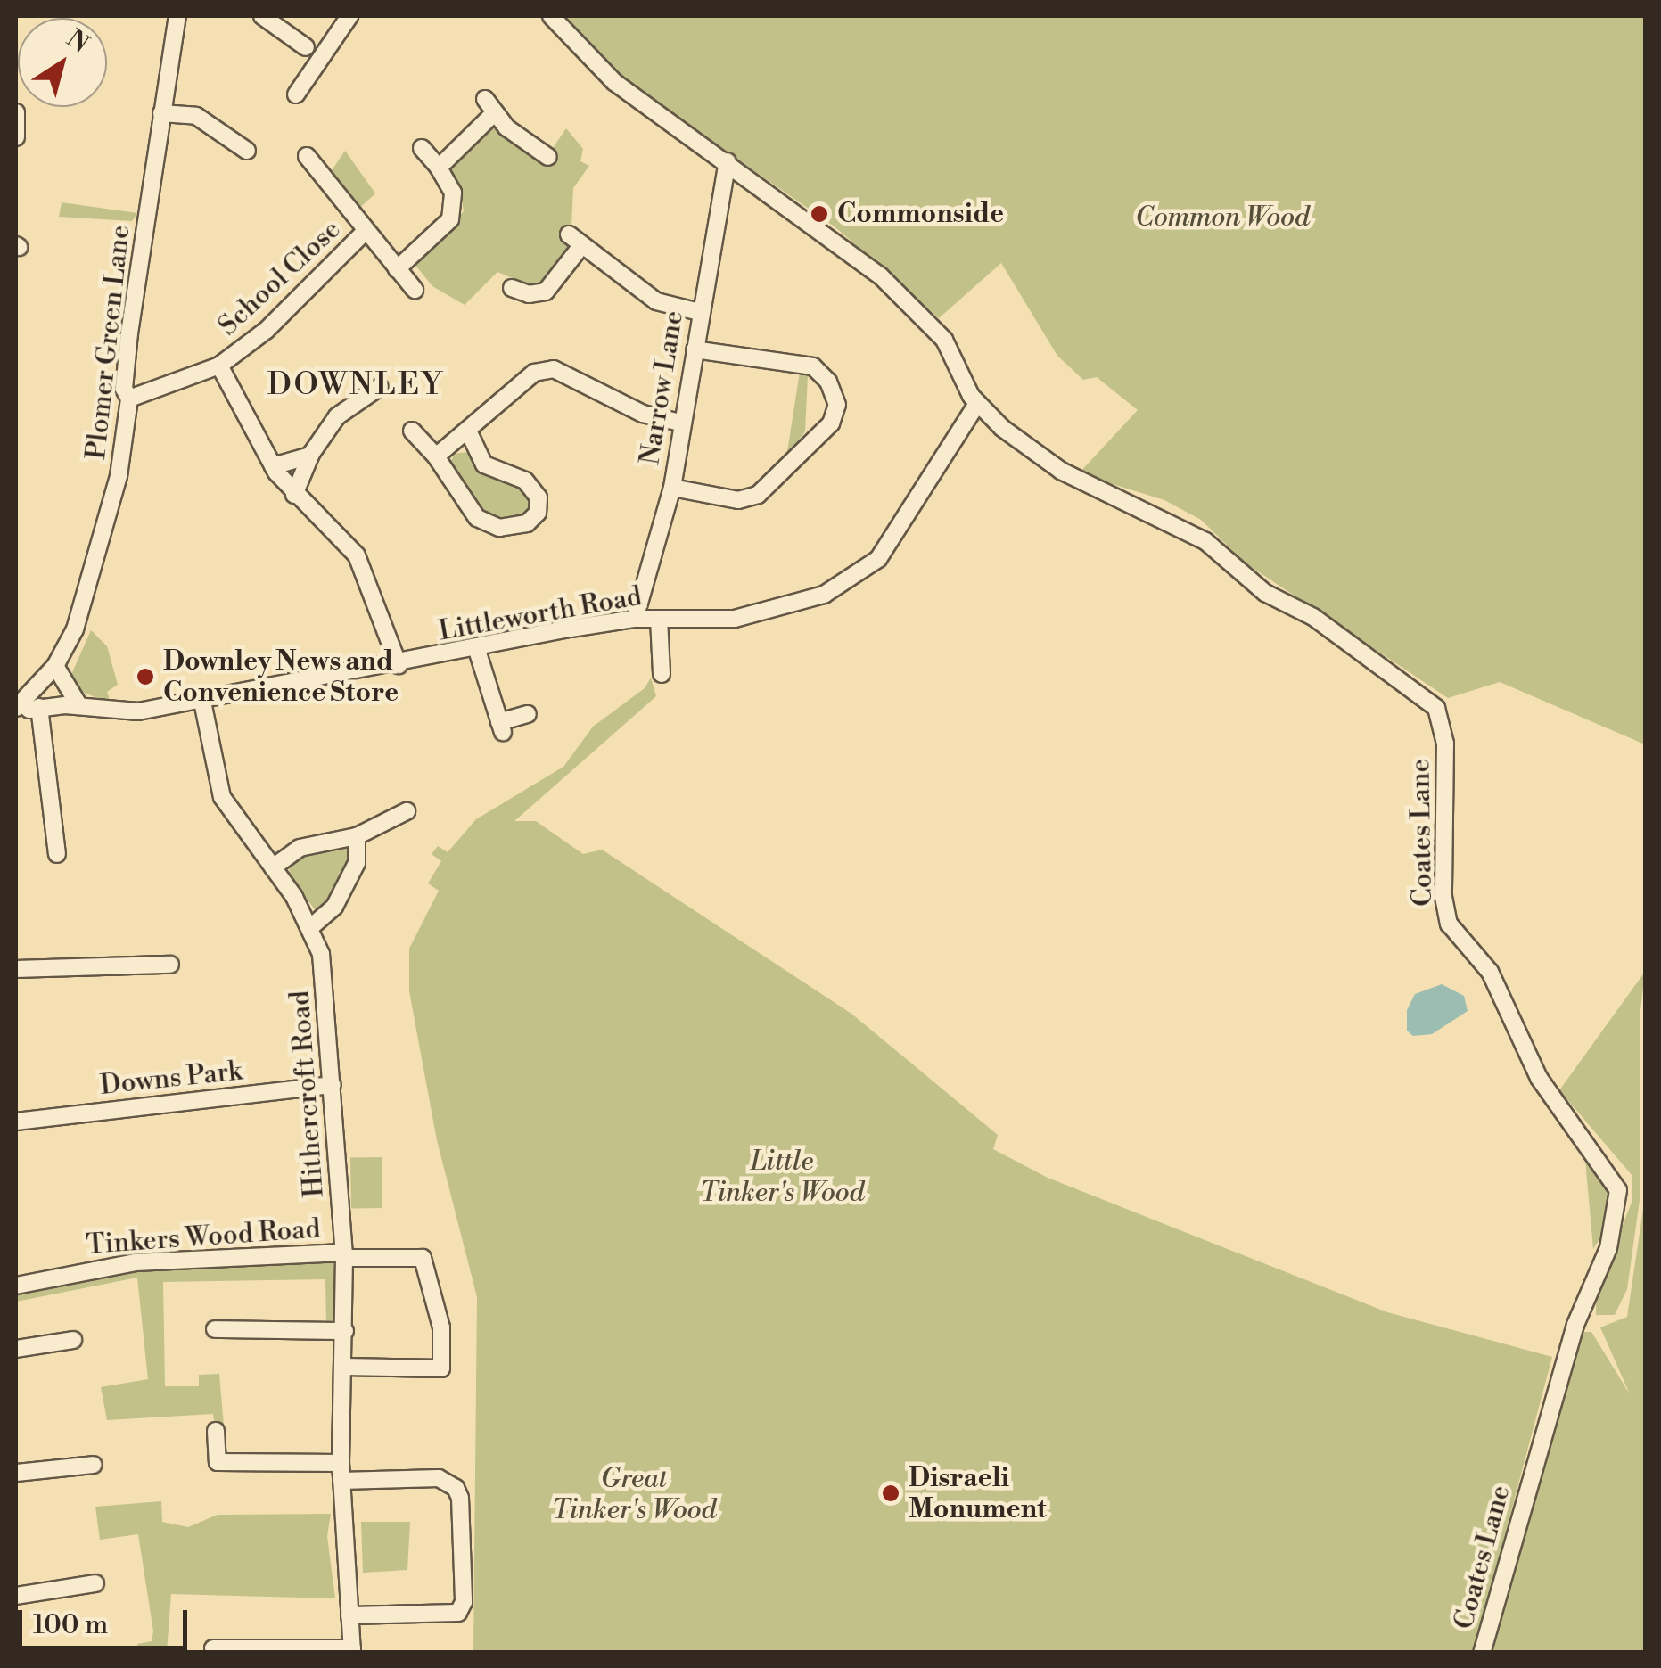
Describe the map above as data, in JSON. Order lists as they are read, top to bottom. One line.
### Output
{"streets":{"street":["School Close","Plomer Green Lane","Narrow Lane","Littleworth Road","Coates Lane","Downs Park","Hithercroft Road","Tinkers Wood Road"]},"crossings":[["School Close","Plomer Green Lane"],["Plomer Green Lane","Littleworth Road"],["Narrow Lane","Littleworth Road"],["Littleworth Road","Coates Lane"],["Littleworth Road","Hithercroft Road"],["Downs Park","Hithercroft Road"],["Hithercroft Road","Tinkers Wood Road"]],"districts":["DOWNLEY"],"parks":["Common Wood","Little Tinker's Wood","Great Tinker's Wood"],"places":["Commonside","Downley News and Convenience Store","Disraeli Monument"],"scale_bar":"100 m","north":"top right"}
